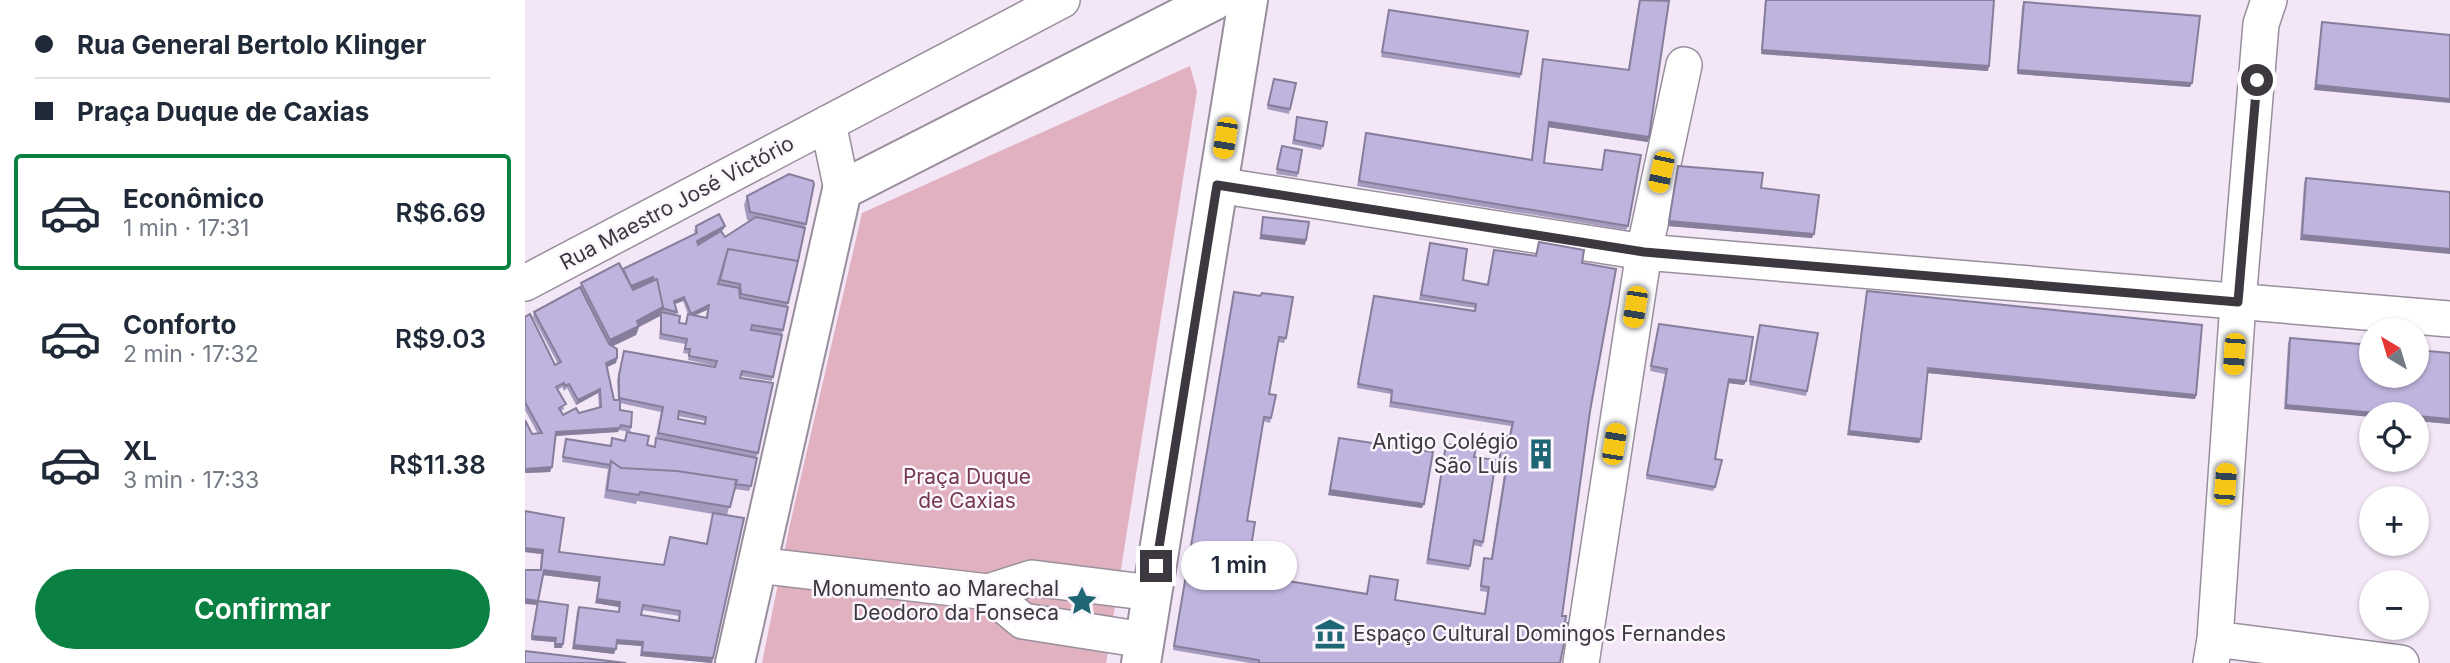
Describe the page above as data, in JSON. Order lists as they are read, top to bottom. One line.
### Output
{"streets":{"street":["Rua Maestro José Victório"]},"parks":["Praça Duque de Caxias"],"places":{"building":["Antigo Colégio São Luís"],"place":["Monumento ao Marechal Deodoro da Fonseca"],"museum":["Espaço Cultural Domingos Fernandes"]},"north":"top left","page":{"banner":["Rua General Bertolo Klinger","Praça Duque de Caxias"],"list":[{"name":"Econômico","note":"1 min · 17:31","value":"R$6.69"},{"name":"Conforto","note":"2 min · 17:32","value":"R$9.03"},{"name":"XL","note":"3 min · 17:33","value":"R$11.38"}],"map_buttons":["+","−"],"bubble":"1 min","buttons":"Confirmar"}}
